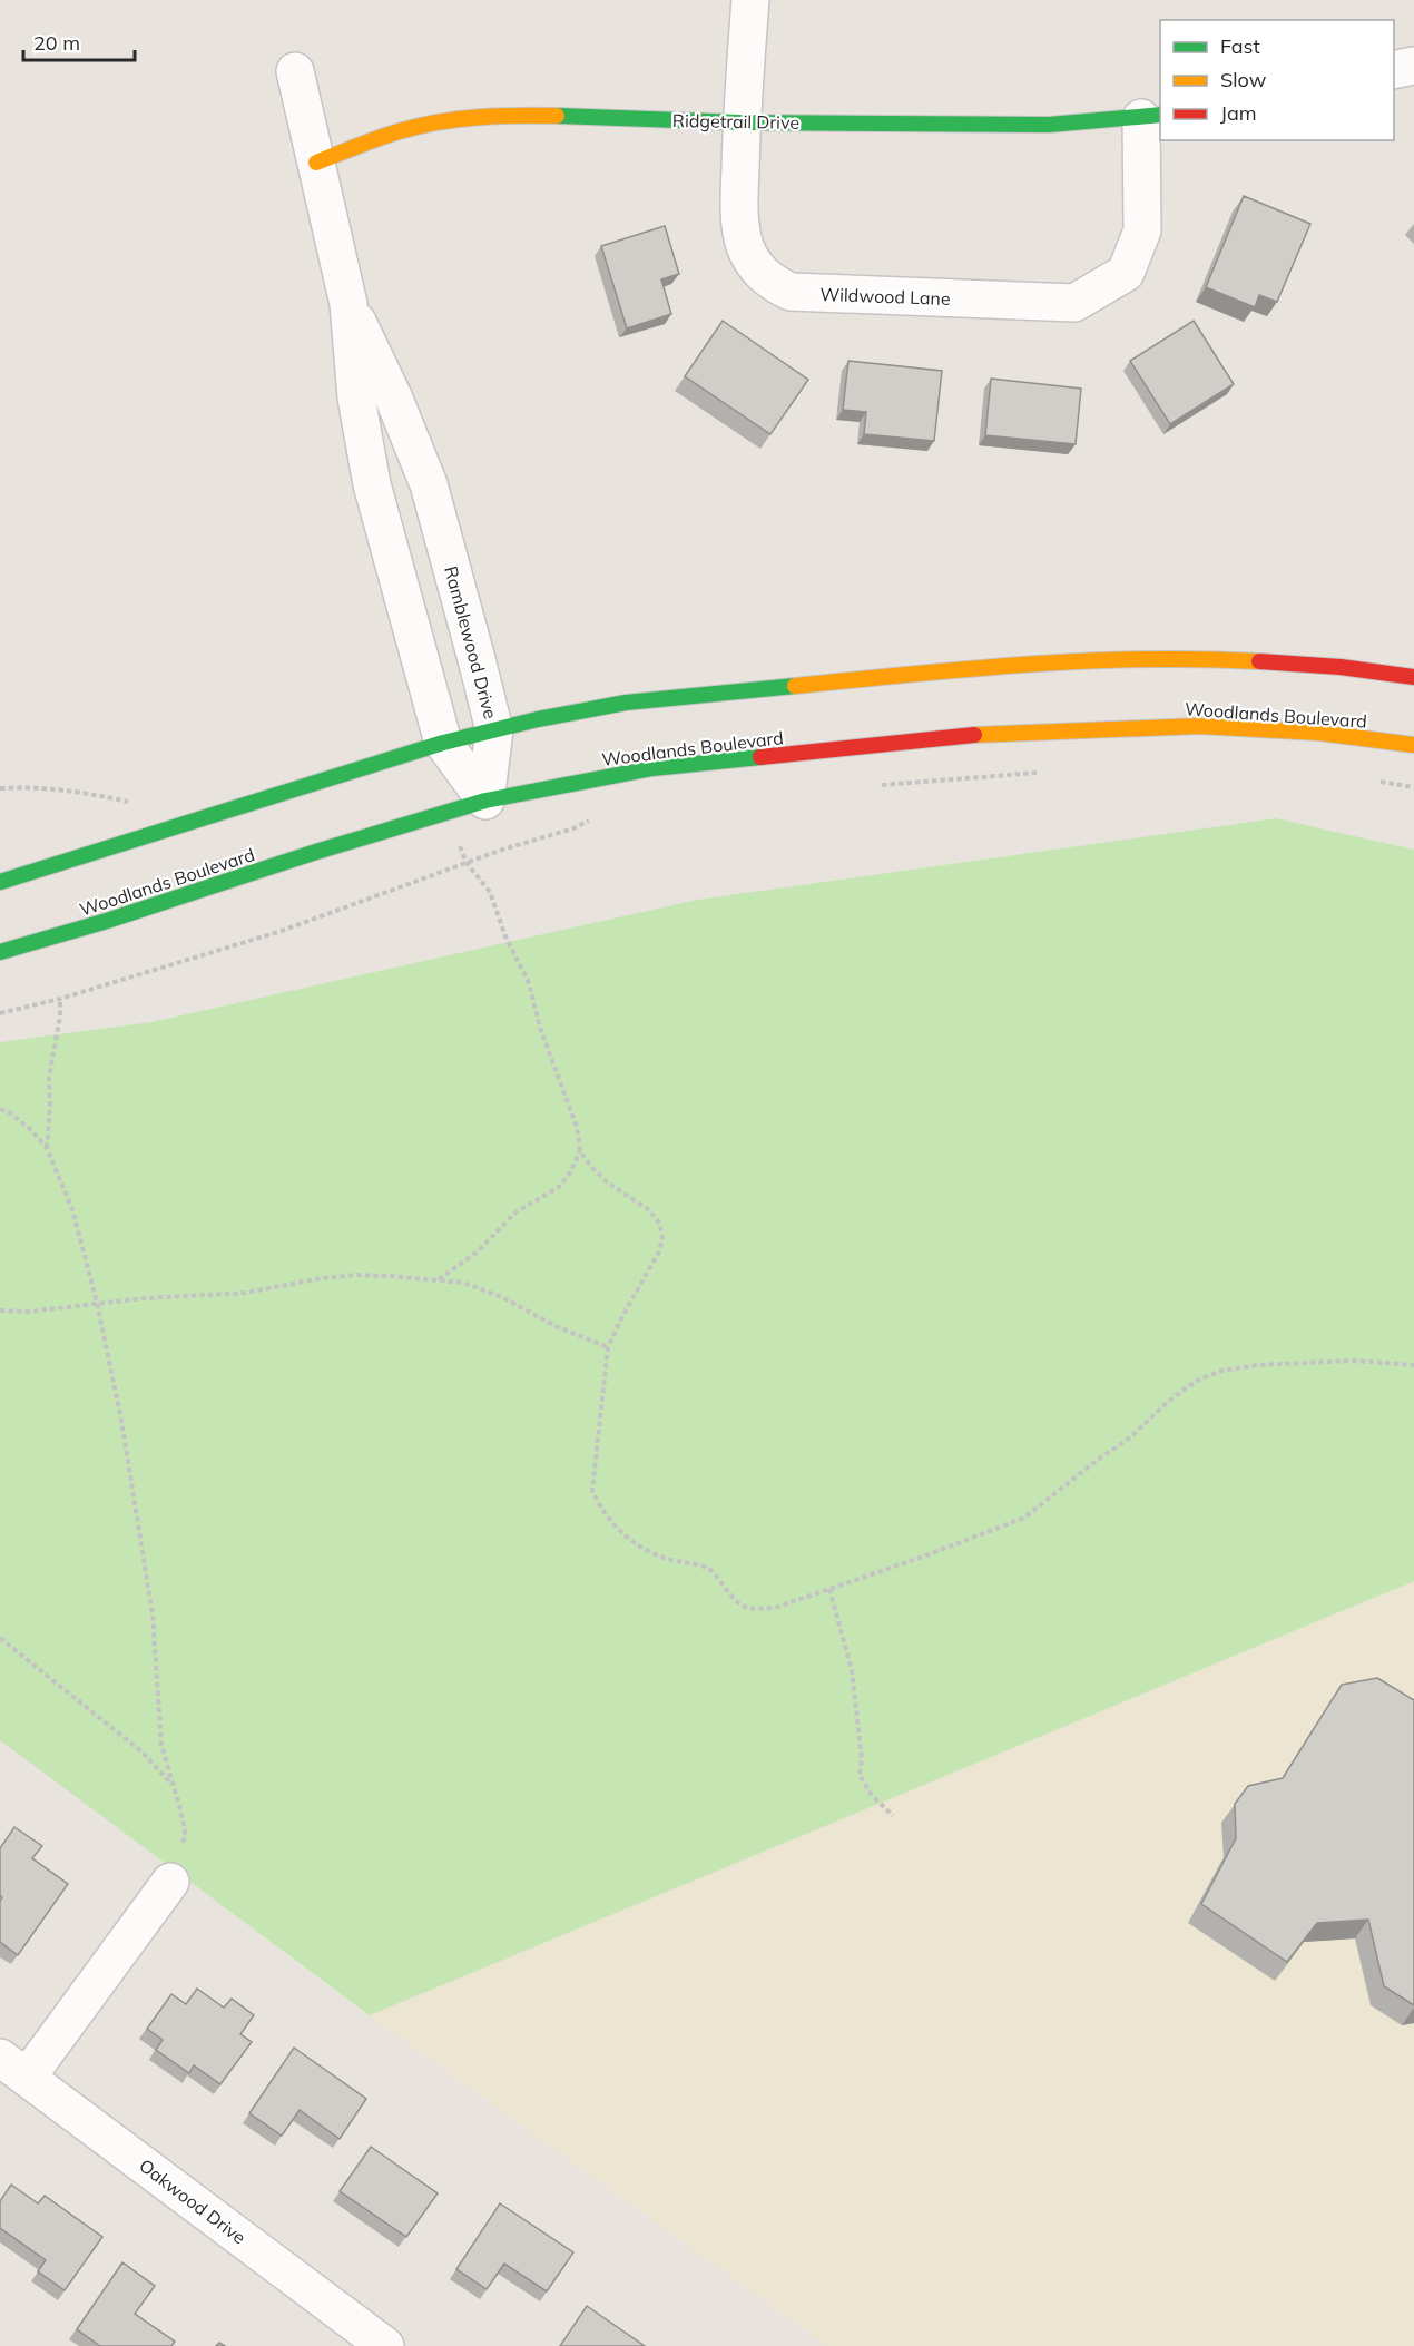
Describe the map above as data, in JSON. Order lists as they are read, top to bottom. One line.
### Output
{"streets":{"street":["Ridgetrail Drive","Wildwood Lane","Ramblewood Drive","Woodlands Boulevard","Oakwood Drive"]},"crossings":[["Ridgetrail Drive","Wildwood Lane"],["Ridgetrail Drive","Ramblewood Drive"],["Ramblewood Drive","Woodlands Boulevard"]],"legend":["Fast","Slow","Jam"],"scale_bar":"20 m"}
